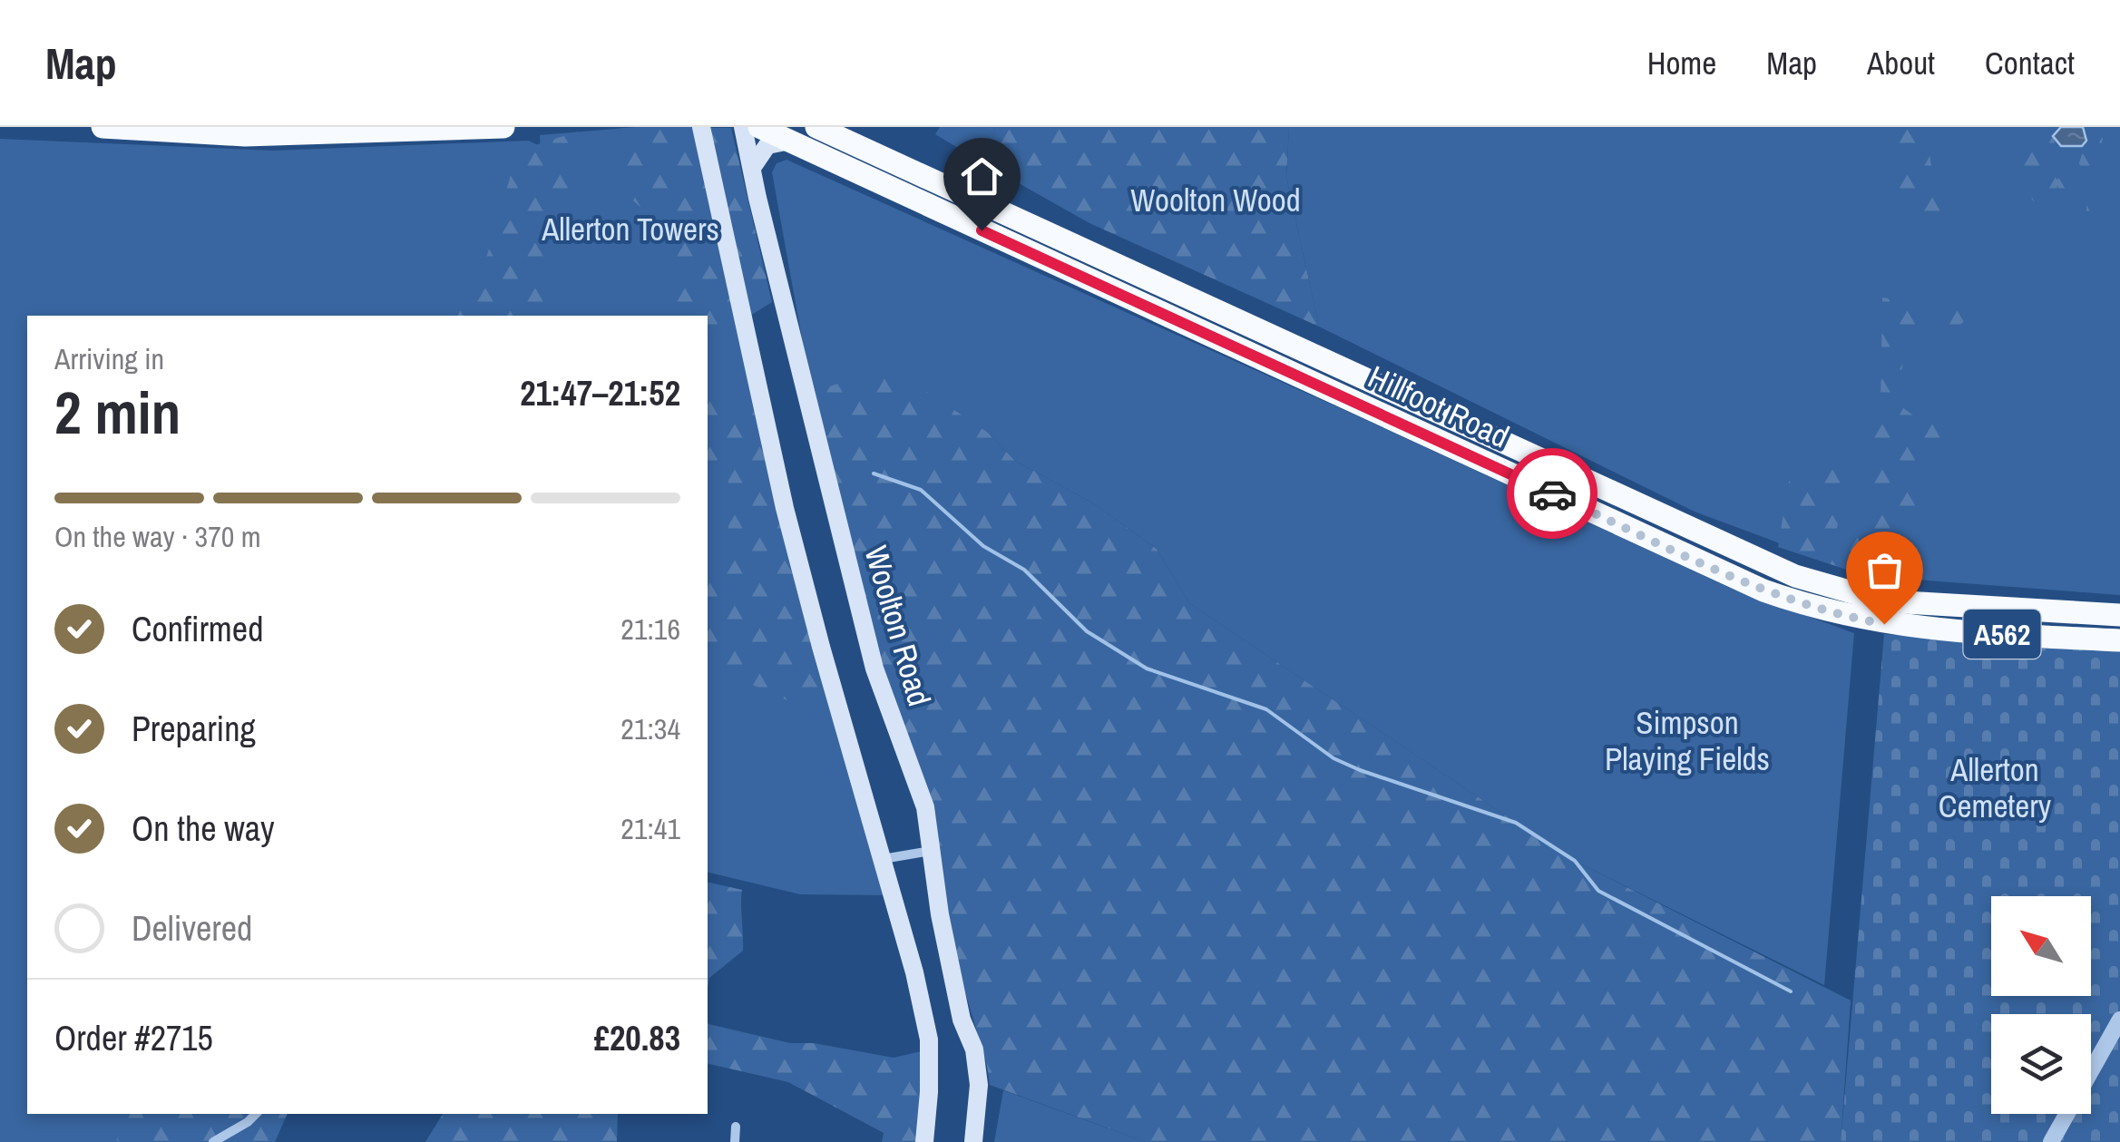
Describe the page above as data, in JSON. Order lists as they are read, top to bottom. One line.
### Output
{"streets":{"highway":["Hillfoot Road","A562"],"main road":["Woolton Road"]},"parks":["Woolton Wood","Allerton Towers","Simpson Playing Fields","Allerton Cemetery"],"north":"top left","page":{"header":"Map","nav":["Home","Map","About","Contact"],"heading":["2 min","Arriving in","21:47–21:52"],"panel":["Order #2715","£20.83"],"bar":"On the way · 370 m","list":[["Confirmed","21:16"],["Preparing","21:34"],["On the way","21:41"],"Delivered"]}}
